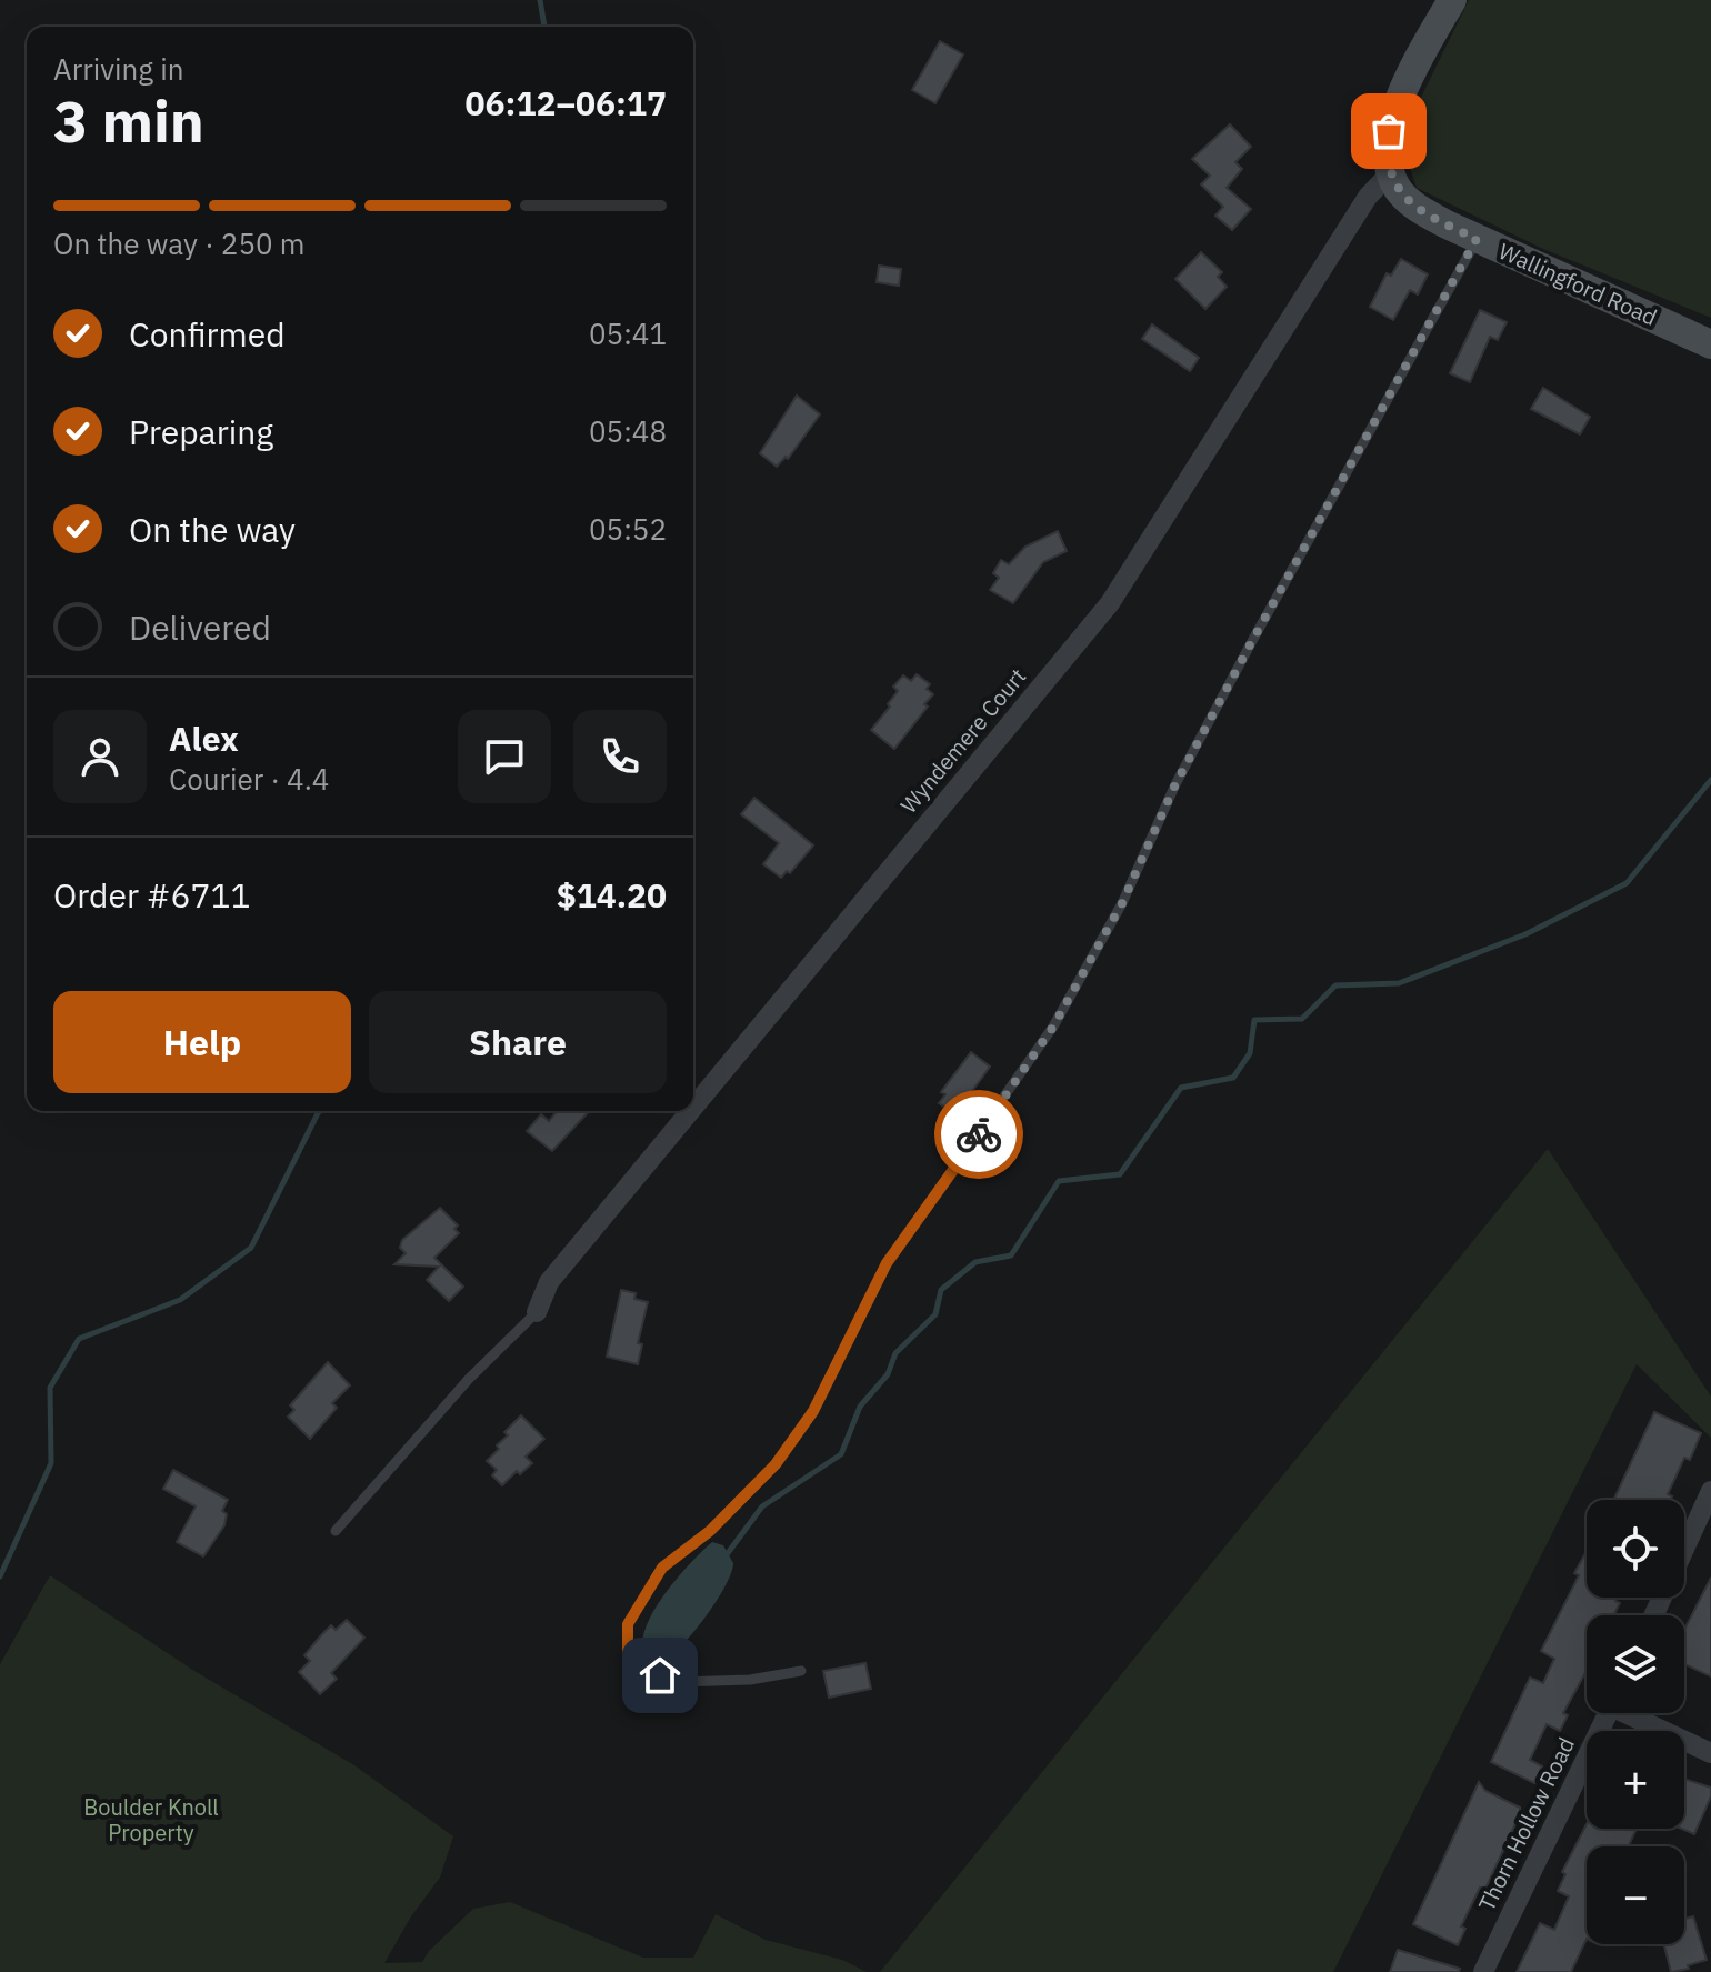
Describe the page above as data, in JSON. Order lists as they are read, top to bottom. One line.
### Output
{"streets":{"street":["Wallingford Road","Wyndemere Court","Thorn Hollow Road"]},"crossings":[["Wallingford Road","Wyndemere Court"]],"parks":["Boulder Knoll Property"],"page":{"heading":["3 min","Arriving in","06:12–06:17"],"panel":["Alex","Courier · 4.4","Order #6711","$14.20"],"bar":"On the way · 250 m","list":[["Confirmed","05:41"],["Preparing","05:48"],["On the way","05:52"],"Delivered"],"buttons":["Help","Share"],"map_buttons":["+","−"]}}
